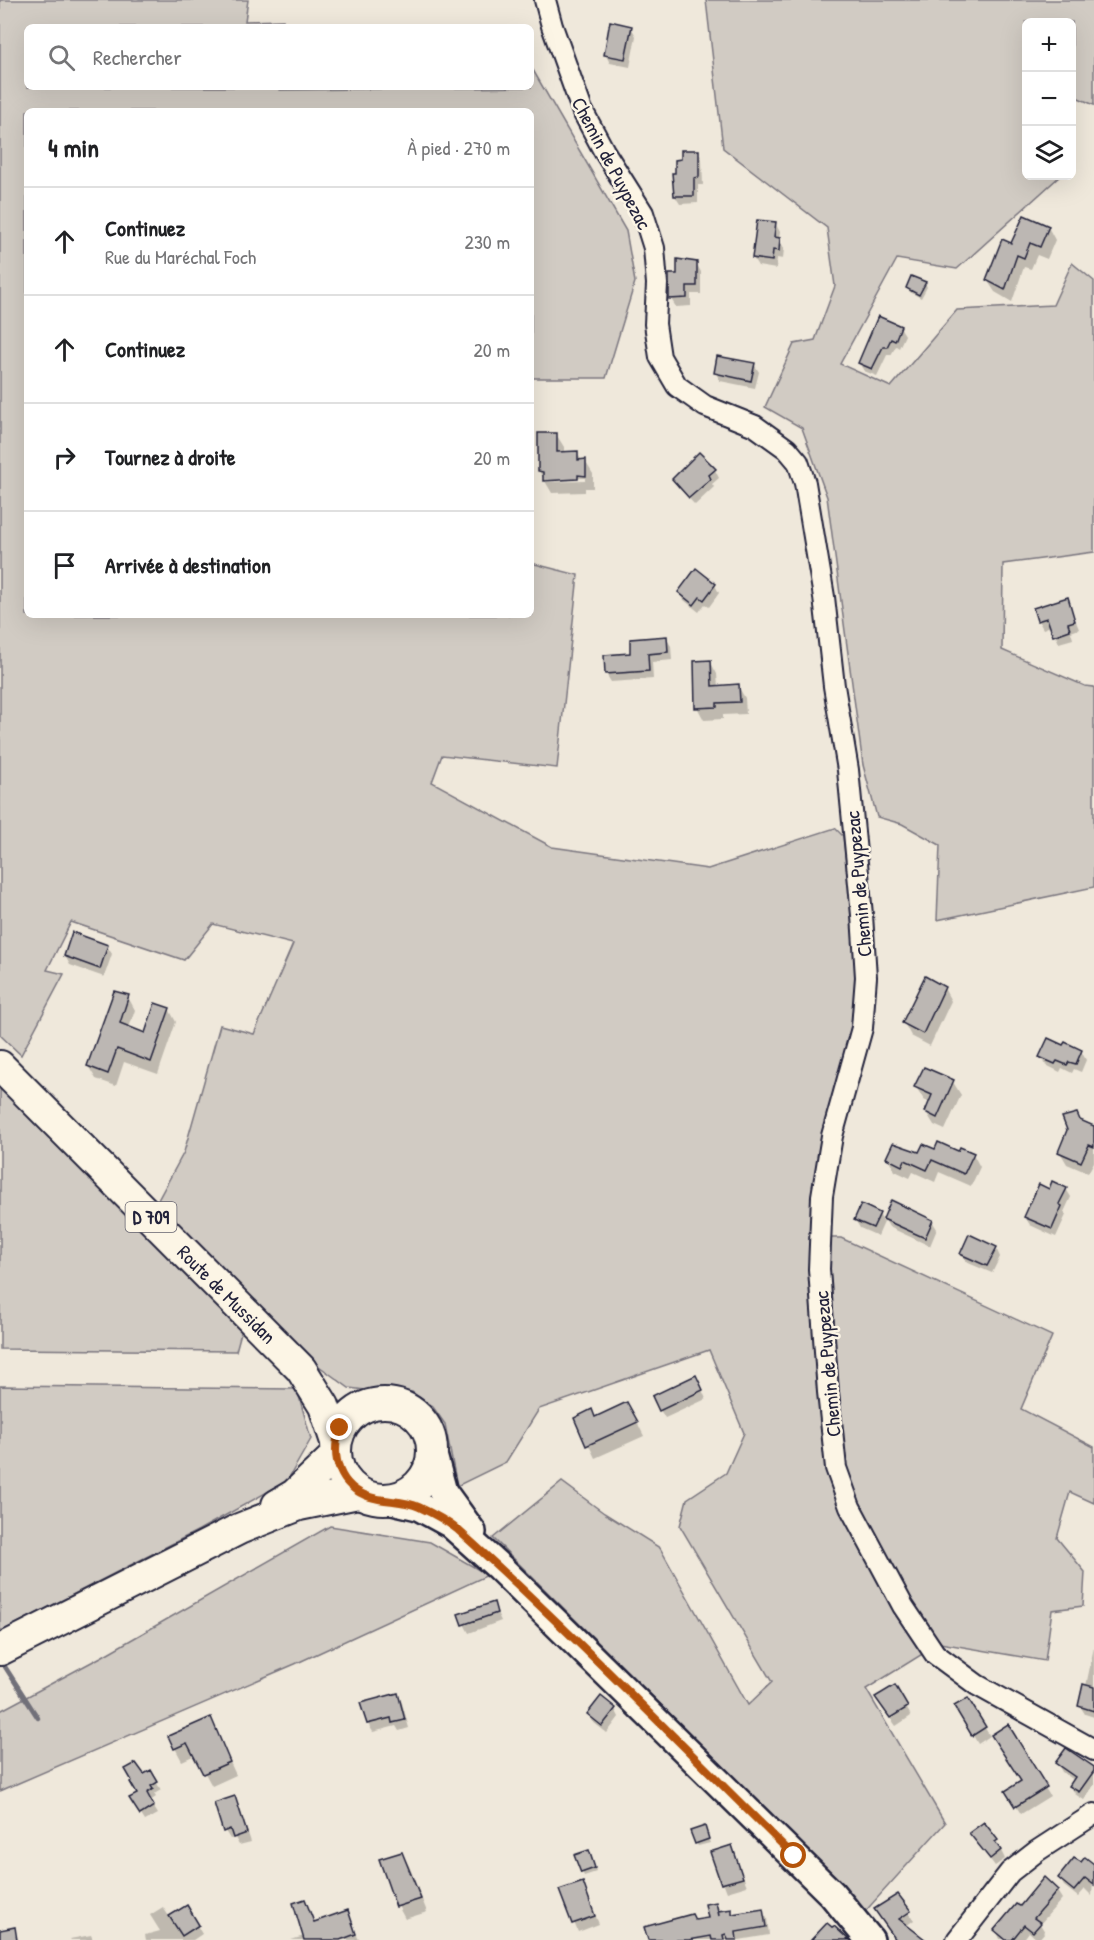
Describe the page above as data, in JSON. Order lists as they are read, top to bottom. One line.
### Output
{"streets":{"main road":["D 709","Route de Mussidan"],"street":["Chemin de Puypezac"]},"page":{"map_buttons":["+","−"],"search":"Rechercher","heading":["4 min","À pied · 270 m"],"list":[["Continuez","Rue du Maréchal Foch","230 m"],["Continuez","20 m"],["Tournez à droite","20 m"],"Arrivée à destination"]}}
